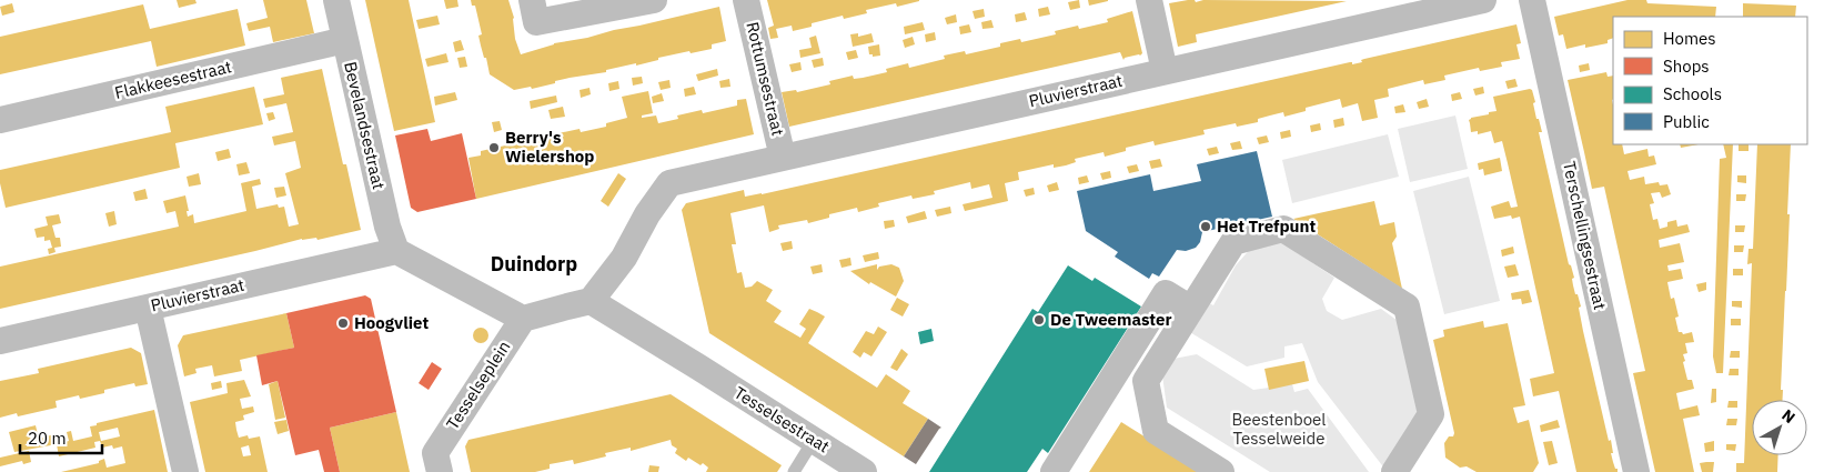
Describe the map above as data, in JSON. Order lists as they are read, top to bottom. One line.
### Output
{"streets":{"street":["Rottumsestraat","Flakkeesestraat","Pluvierstraat","Bevelandsestraat","Terschellingsestraat","Tesselseplein","Tesselsestraat"]},"crossings":[["Rottumsestraat","Pluvierstraat"],["Flakkeesestraat","Bevelandsestraat"],["Pluvierstraat","Bevelandsestraat"],["Pluvierstraat","Tesselsestraat"]],"districts":["Duindorp"],"parks":["Beestenboel Tesselweide"],"places":["Berry's Wielershop","Het Trefpunt","De Tweemaster","Hoogvliet"],"legend":["Homes","Shops","Schools","Public"],"scale_bar":"20 m","north":"top right"}
